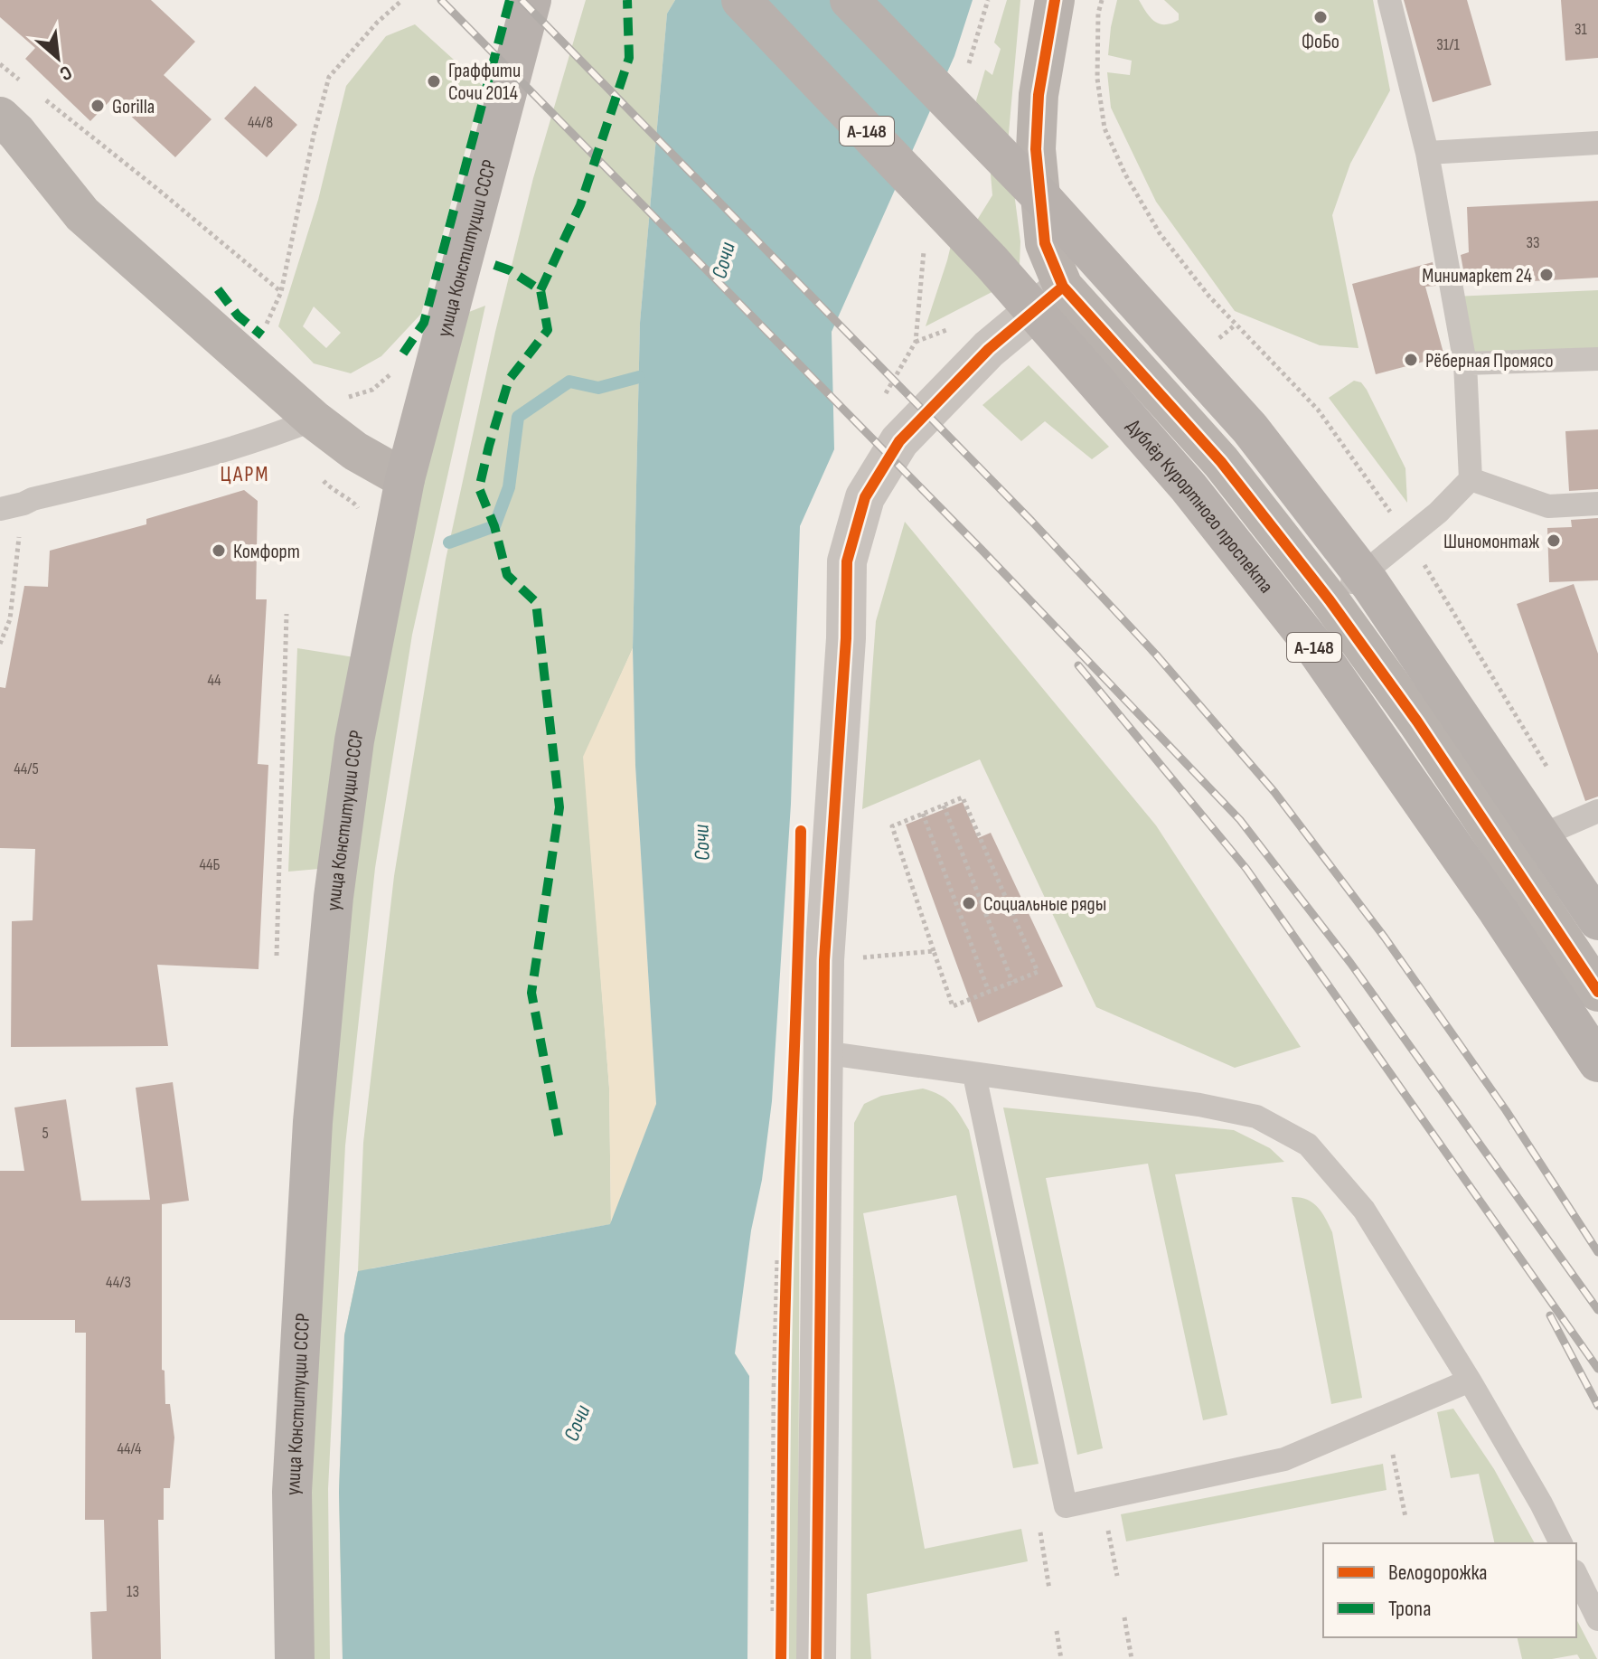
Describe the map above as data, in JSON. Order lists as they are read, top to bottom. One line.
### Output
{"streets":{"main road":["А-148","улица Конституции СССР","Дублёр Курортного проспекта"]},"districts":["ЦАРМ"],"water":["Сочи"],"places":["ФоБо","Граффити Сочи 2014","Gorilla","Минимаркет 24","Рёберная Промясо","Шиномонтаж","Комфорт","Социальные ряды"],"house_numbers":["31","31/1","44/8","33","44","44/5","44Б","5","44/3","44/4","13"],"legend":["Велодорожка","Тропа"],"north":"bottom right"}
